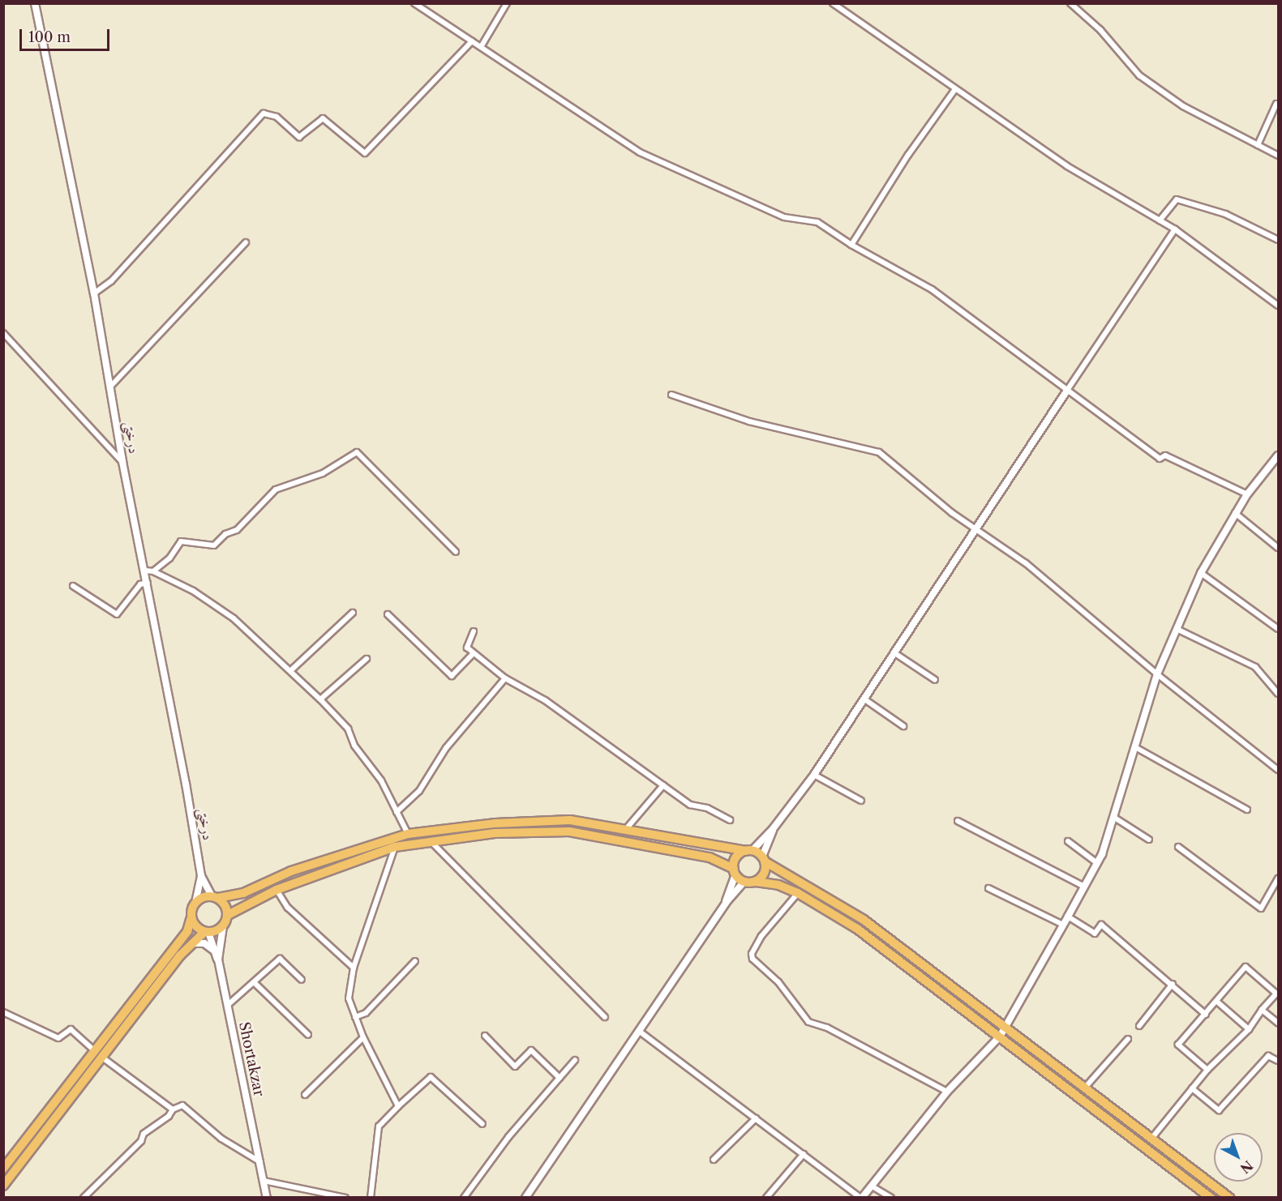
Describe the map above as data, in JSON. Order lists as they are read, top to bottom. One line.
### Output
{"streets":{"street":["درختی","Shortakzar"]},"scale_bar":"100 m","north":"bottom right"}
